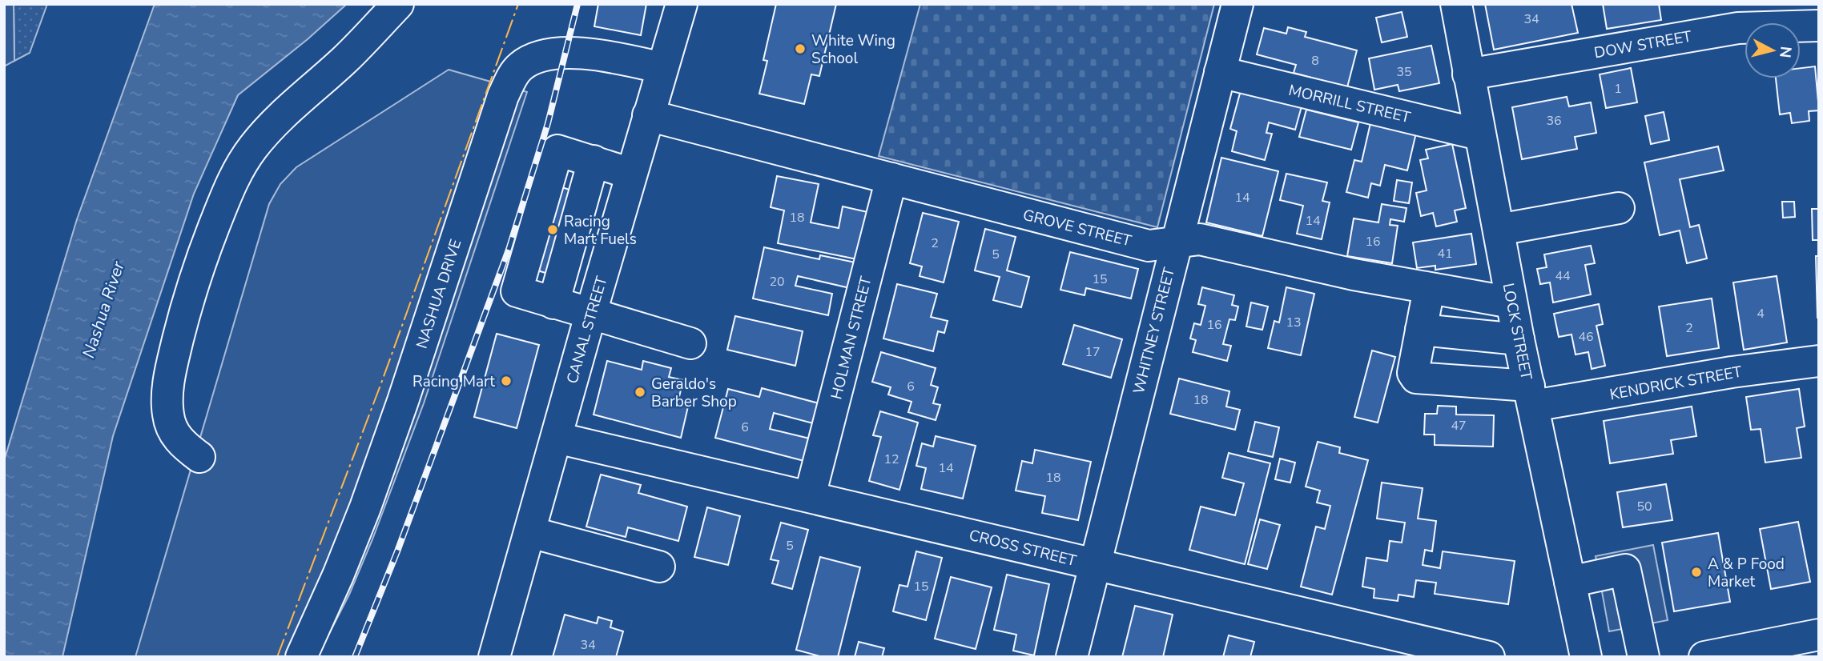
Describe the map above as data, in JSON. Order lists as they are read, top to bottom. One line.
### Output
{"streets":{"street":["DOW STREET","MORRILL STREET","GROVE STREET","NASHUA DRIVE","CANAL STREET","WHITNEY STREET","LOCK STREET","HOLMAN STREET","KENDRICK STREET","CROSS STREET"]},"crossings":[["DOW STREET","LOCK STREET"],["MORRILL STREET","WHITNEY STREET"],["MORRILL STREET","LOCK STREET"],["GROVE STREET","CANAL STREET"],["GROVE STREET","WHITNEY STREET"],["GROVE STREET","LOCK STREET"],["GROVE STREET","HOLMAN STREET"],["NASHUA DRIVE","CANAL STREET"],["CANAL STREET","CROSS STREET"],["WHITNEY STREET","CROSS STREET"],["LOCK STREET","KENDRICK STREET"],["HOLMAN STREET","CROSS STREET"]],"water":["Nashua River"],"places":["White Wing School","Racing Mart Fuels","Racing Mart","Geraldo's Barber Shop","A & P Food Market"],"house_numbers":["34","8","35","1","36","14","18","14","16","2","41","5","44","15","20","4","13","16","2","46","17","6","18","47","6","12","14","18","50","5","15","34"],"north":"right"}
